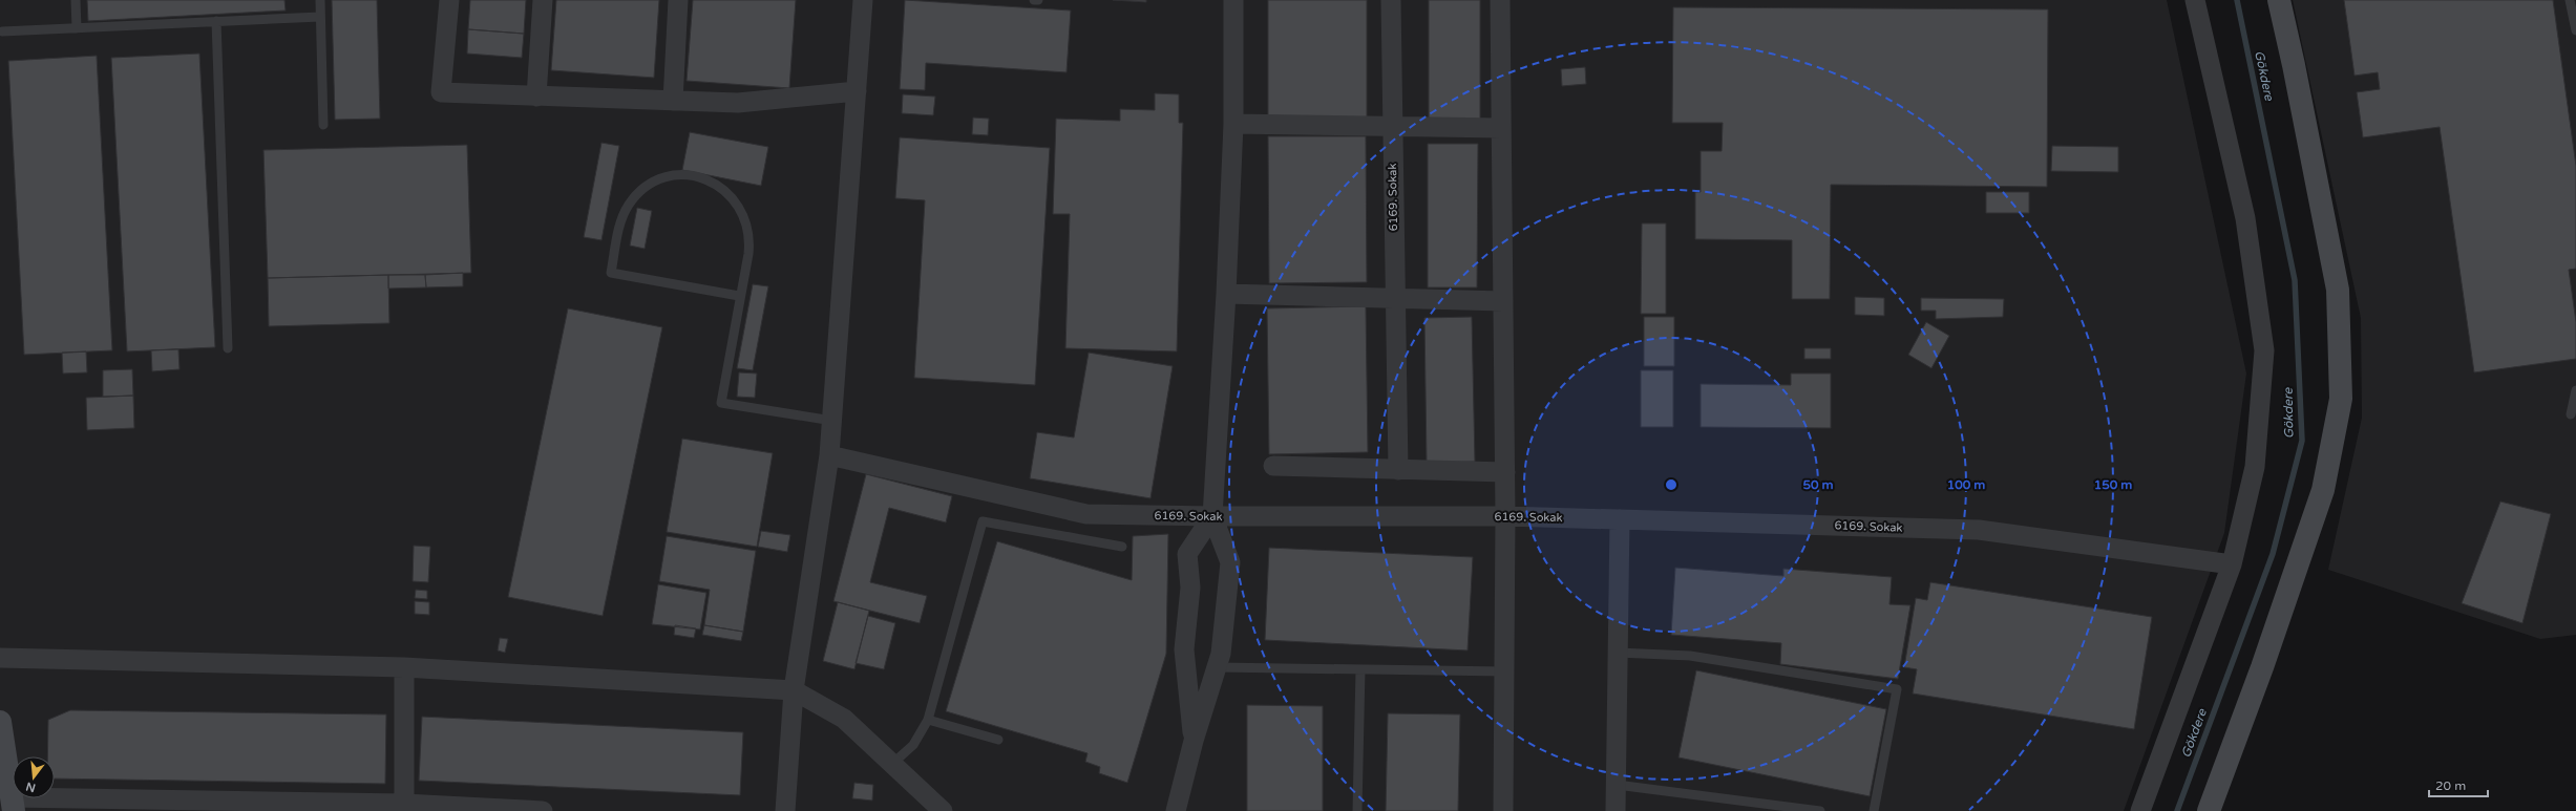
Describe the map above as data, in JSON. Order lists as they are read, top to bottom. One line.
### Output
{"streets":{"street":["6169. Sokak"]},"water":["Gökdere"],"scale_bar":"20 m","north":"bottom","rings":["50 m","100 m","150 m"]}
